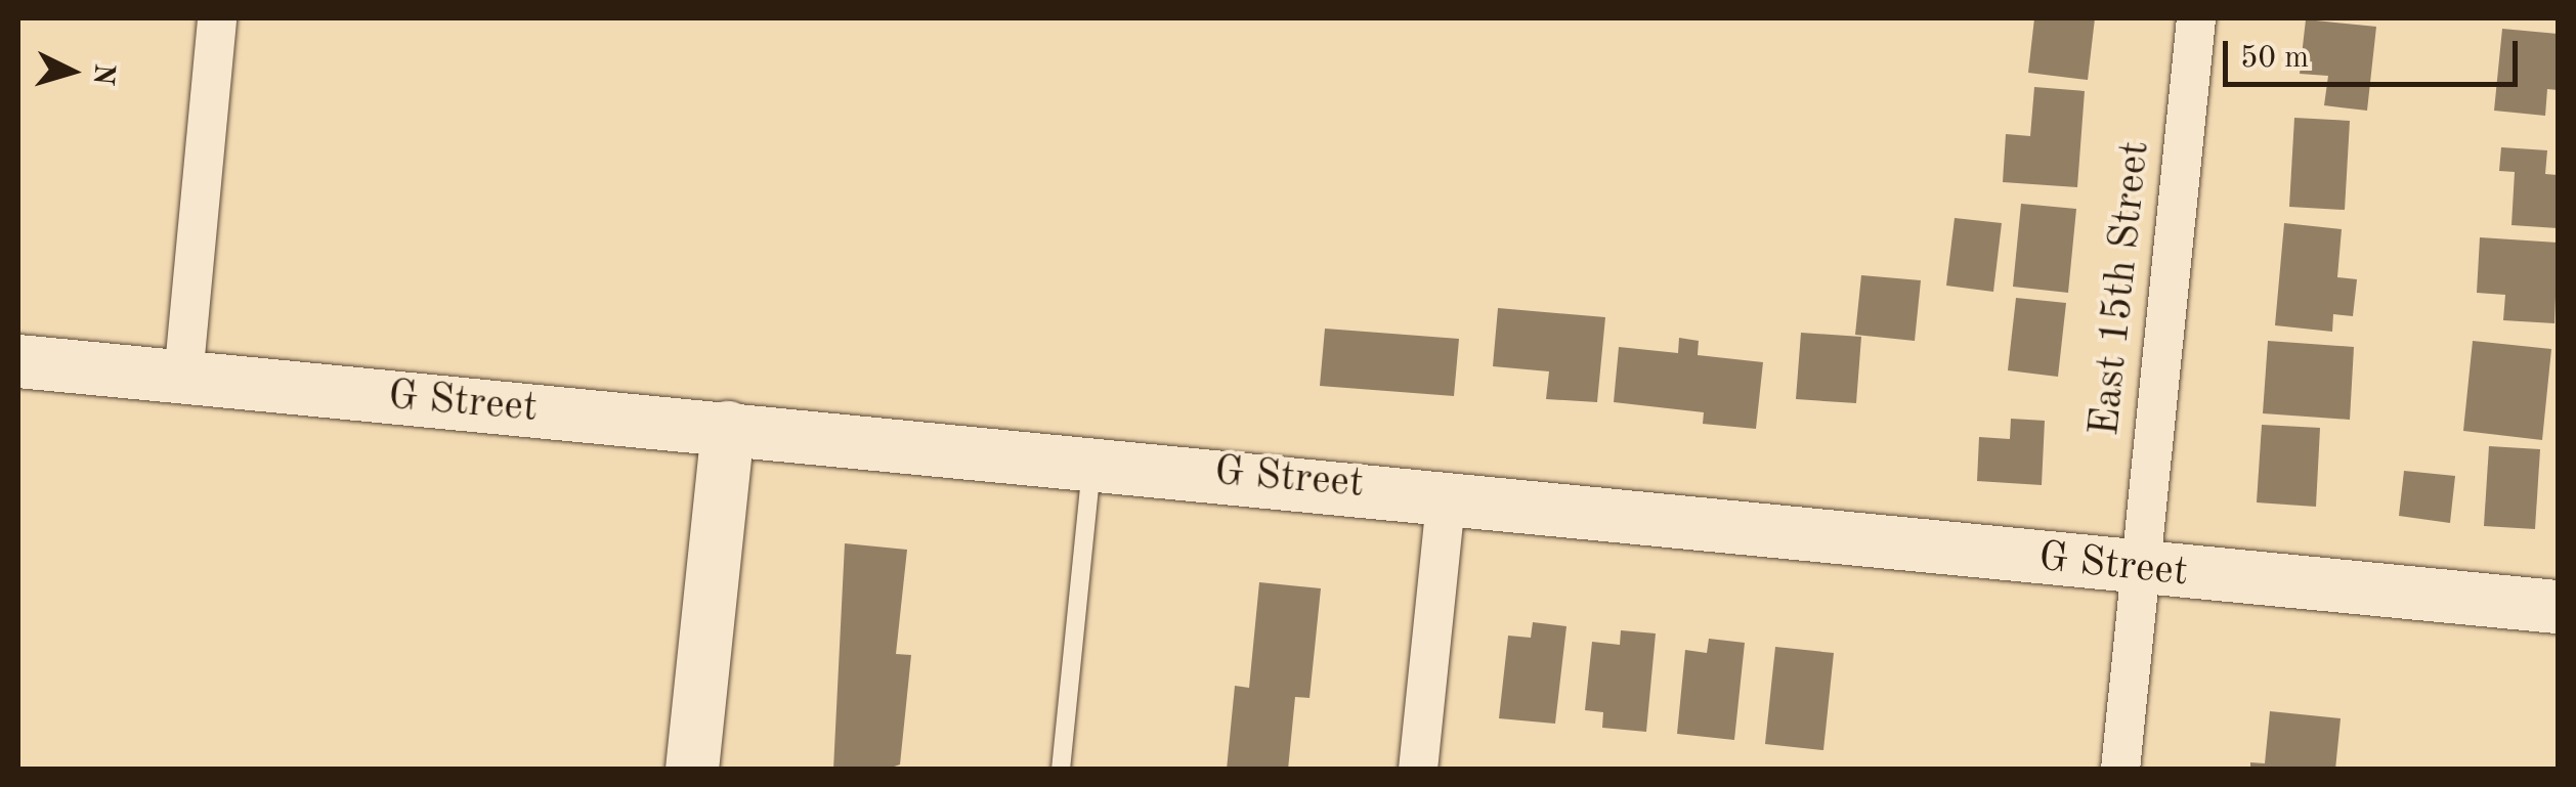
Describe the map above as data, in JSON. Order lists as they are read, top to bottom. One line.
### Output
{"streets":{"main road":["G Street"],"street":["East 15th Street"]},"crossings":[["East 15th Street","G Street"]],"scale_bar":"50 m","north":"right"}
